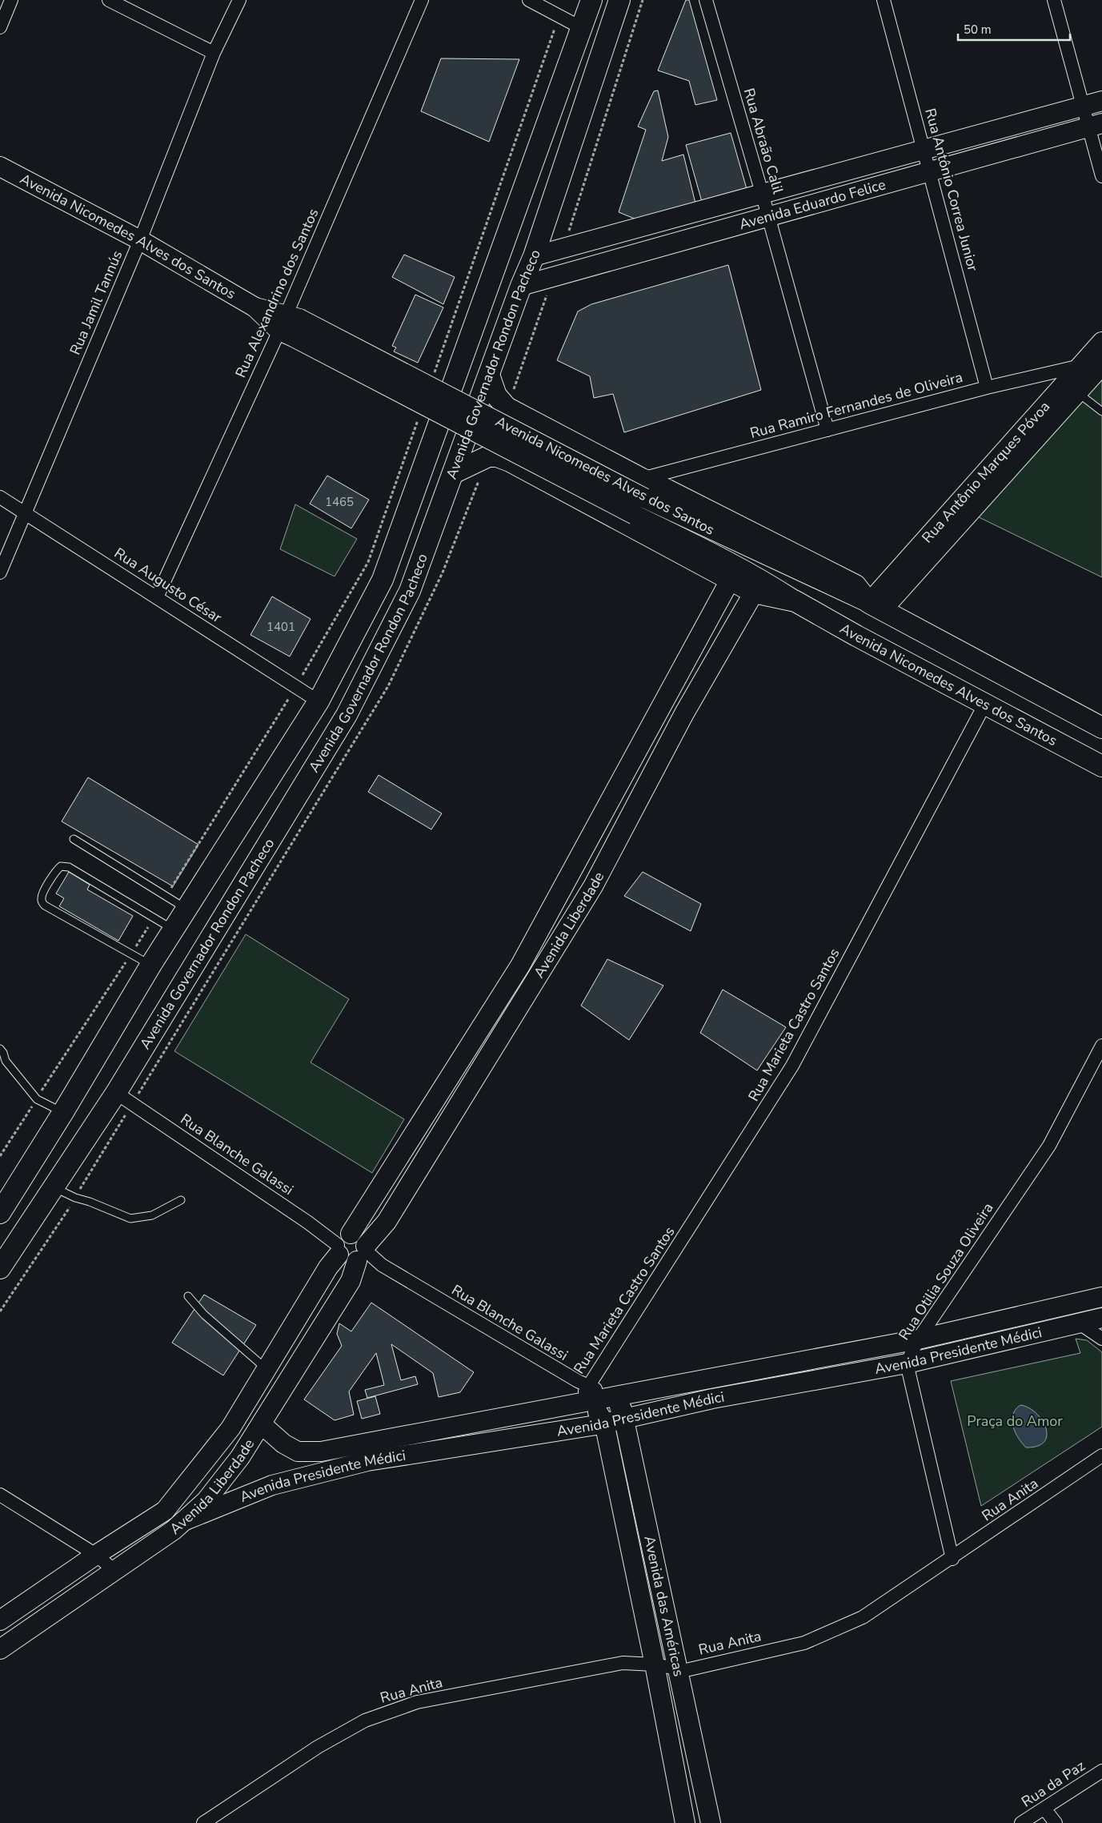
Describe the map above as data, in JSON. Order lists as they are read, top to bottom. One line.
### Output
{"streets":{"main road":["Avenida Eduardo Felice","Avenida Nicomedes Alves dos Santos","Avenida Governador Rondon Pacheco","Rua Antônio Marques Póvoa","Avenida Liberdade","Avenida Presidente Médici","Avenida das Américas"],"street":["Rua Abraão Calil","Rua Antônio Correa Junior","Rua Alexandrino dos Santos","Rua Jamil Tannús","Rua Ramiro Fernandes de Oliveira","Rua Augusto César","Rua Marieta Castro Santos","Rua Blanche Galassi","Rua Otilia Souza Oliveira","Rua Anita","Rua da Paz"]},"crossings":[["Rua Abraão Calil","Avenida Eduardo Felice"],["Rua Abraão Calil","Rua Ramiro Fernandes de Oliveira"],["Rua Antônio Correa Junior","Avenida Eduardo Felice"],["Rua Antônio Correa Junior","Rua Ramiro Fernandes de Oliveira"],["Avenida Eduardo Felice","Avenida Governador Rondon Pacheco"],["Avenida Nicomedes Alves dos Santos","Rua Alexandrino dos Santos"],["Avenida Nicomedes Alves dos Santos","Rua Jamil Tannús"],["Avenida Nicomedes Alves dos Santos","Avenida Governador Rondon Pacheco"],["Avenida Nicomedes Alves dos Santos","Rua Ramiro Fernandes de Oliveira"],["Avenida Nicomedes Alves dos Santos","Rua Antônio Marques Póvoa"],["Avenida Nicomedes Alves dos Santos","Avenida Liberdade"],["Avenida Nicomedes Alves dos Santos","Rua Marieta Castro Santos"],["Rua Alexandrino dos Santos","Rua Augusto César"],["Rua Jamil Tannús","Rua Augusto César"],["Avenida Governador Rondon Pacheco","Rua Augusto César"],["Avenida Governador Rondon Pacheco","Rua Blanche Galassi"],["Rua Ramiro Fernandes de Oliveira","Rua Antônio Marques Póvoa"],["Avenida Liberdade","Rua Blanche Galassi"],["Avenida Liberdade","Avenida Presidente Médici"],["Rua Marieta Castro Santos","Rua Blanche Galassi"],["Rua Marieta Castro Santos","Avenida Presidente Médici"],["Rua Marieta Castro Santos","Avenida das Américas"],["Rua Blanche Galassi","Avenida Presidente Médici"],["Rua Blanche Galassi","Avenida das Américas"],["Rua Otilia Souza Oliveira","Avenida Presidente Médici"],["Rua Otilia Souza Oliveira","Rua Anita"],["Avenida Presidente Médici","Avenida das Américas"],["Rua Anita","Avenida das Américas"]],"parks":["Praça do Amor"],"house_numbers":["1465","1401"],"scale_bar":"50 m"}
